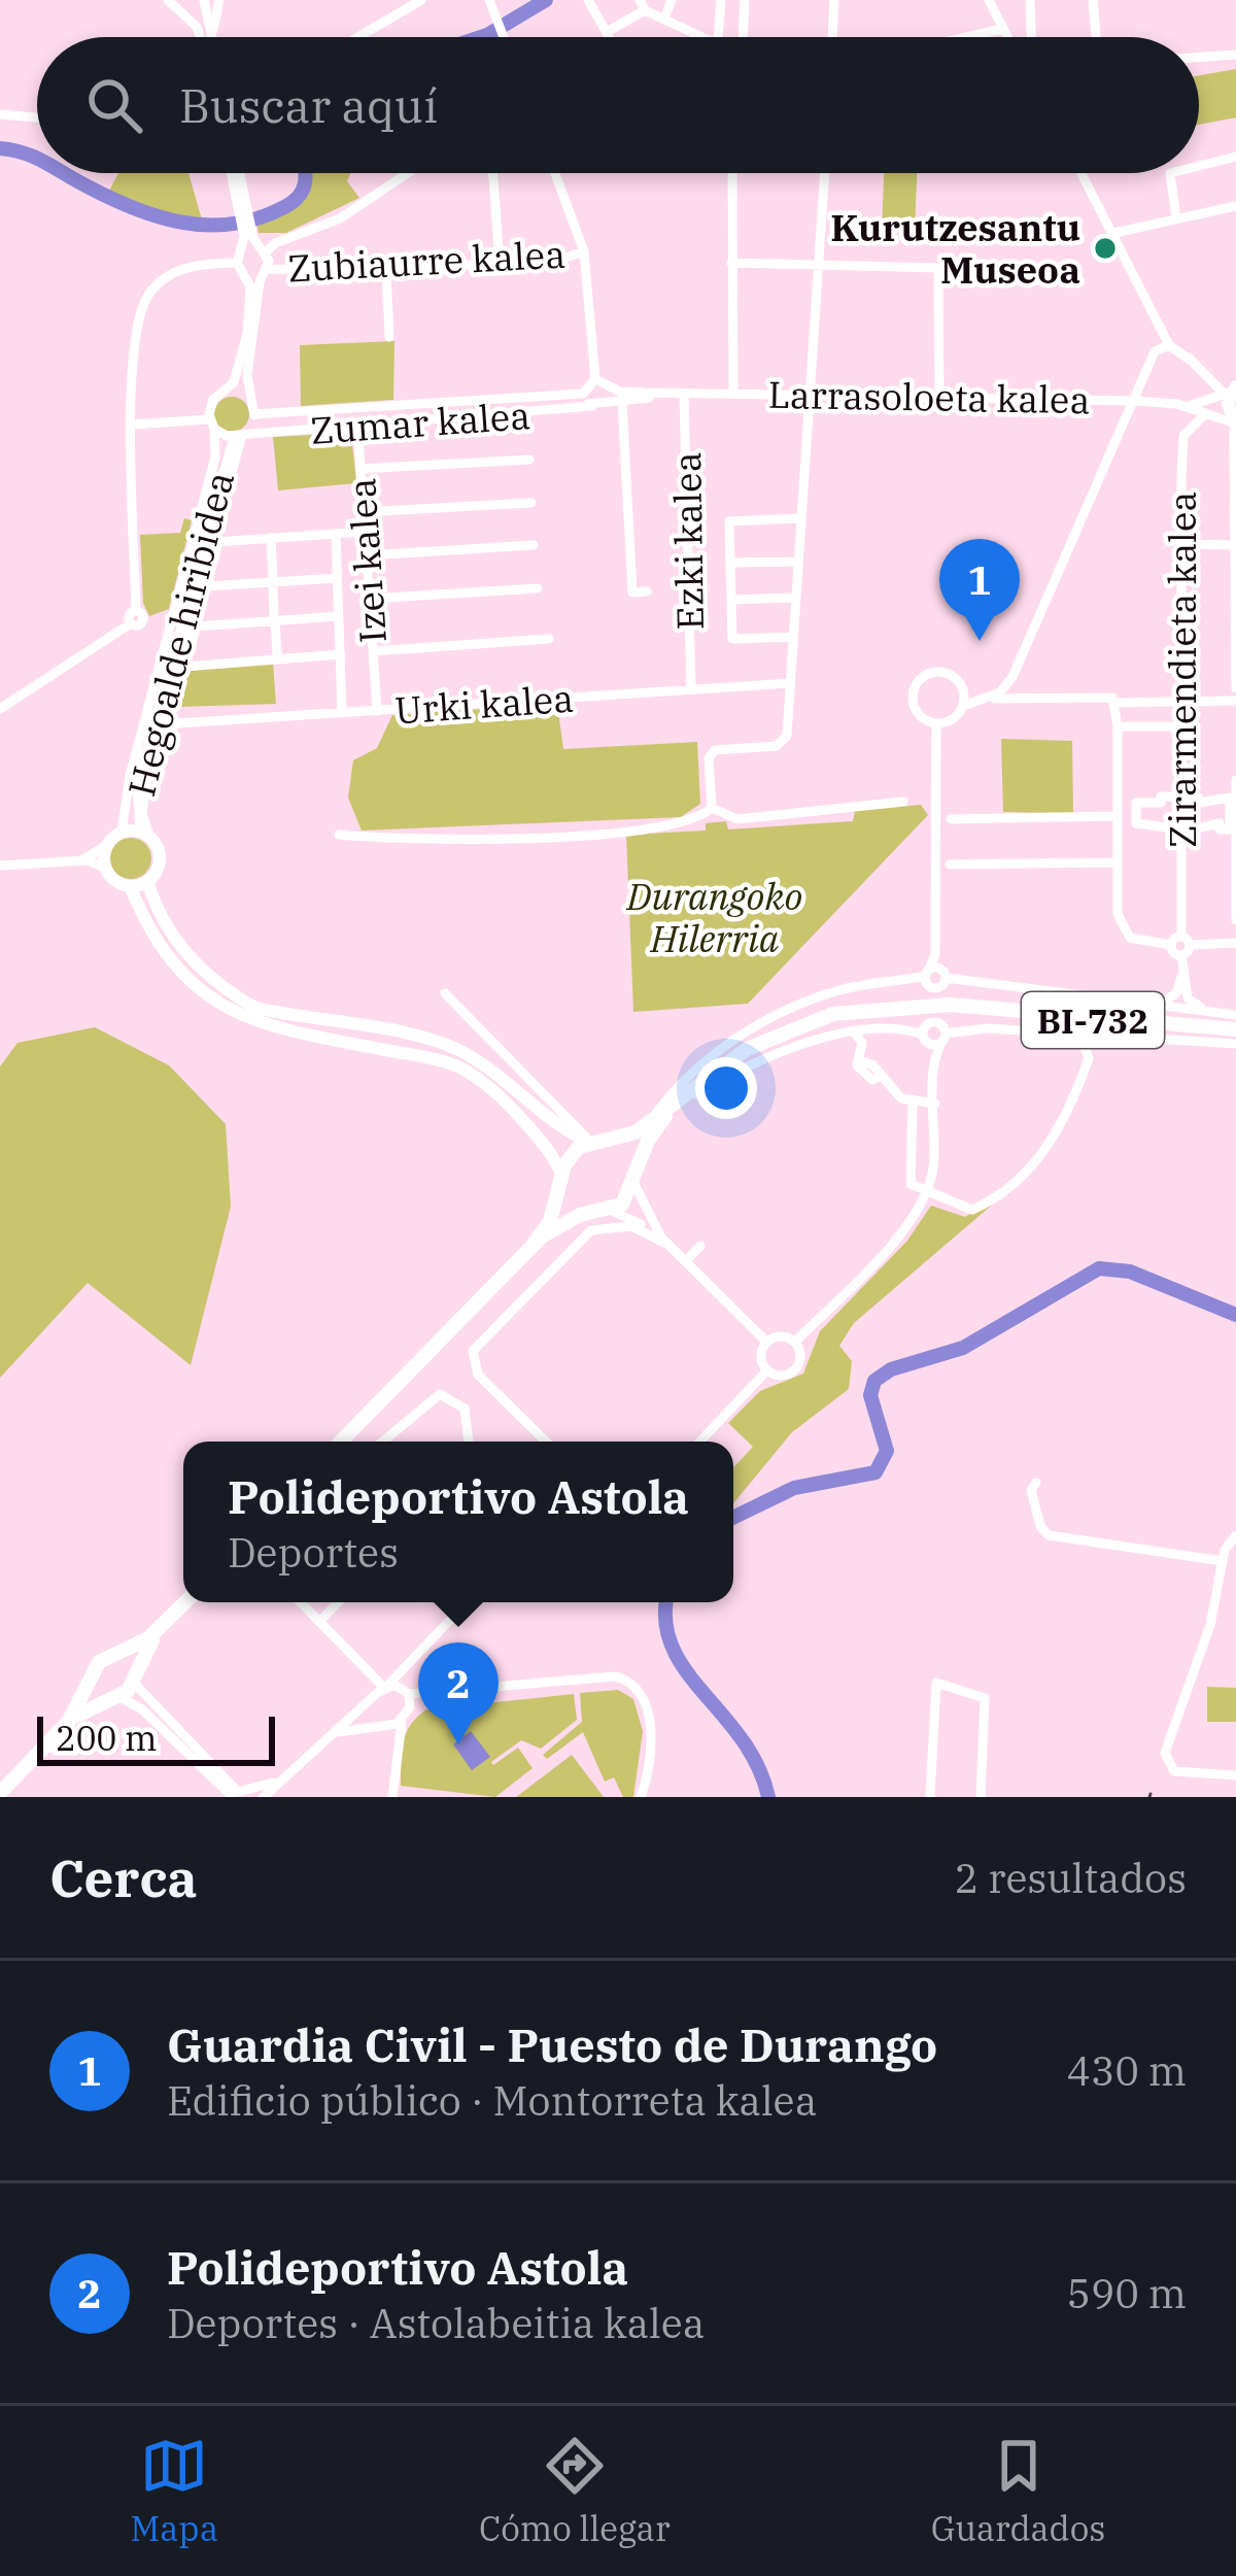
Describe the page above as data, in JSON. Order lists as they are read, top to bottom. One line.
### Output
{"streets":{"main road":["BI-732"],"street":["Zubiaurre kalea","Larrasoloeta kalea","Zumar kalea","Ezki kalea","Izei kalea","Hegoalde hiribidea","Zirarmendieta kalea","Urki kalea"]},"crossings":[["Larrasoloeta kalea","Zumar kalea"],["Larrasoloeta kalea","Ezki kalea"],["Zumar kalea","Ezki kalea"],["Zumar kalea","Izei kalea"],["Zumar kalea","Hegoalde hiribidea"],["Ezki kalea","Urki kalea"],["Izei kalea","Urki kalea"]],"parks":["Durangoko Hilerria"],"places":["Kurutzesantu Museoa"],"scale_bar":"200 m","page":{"search":"Buscar aquí","pins":["1","2"],"popup":["Polideportivo Astola","Deportes"],"scale":"200 m","heading":["Cerca","2 resultados"],"list":[{"mark":"1","name":"Guardia Civil - Puesto de Durango","note":"Edificio público · Montorreta kalea","value":"430 m"},{"mark":"2","name":"Polideportivo Astola","note":"Deportes · Astolabeitia kalea","value":"590 m"}],"nav":["Mapa","Cómo llegar","Guardados"]}}
